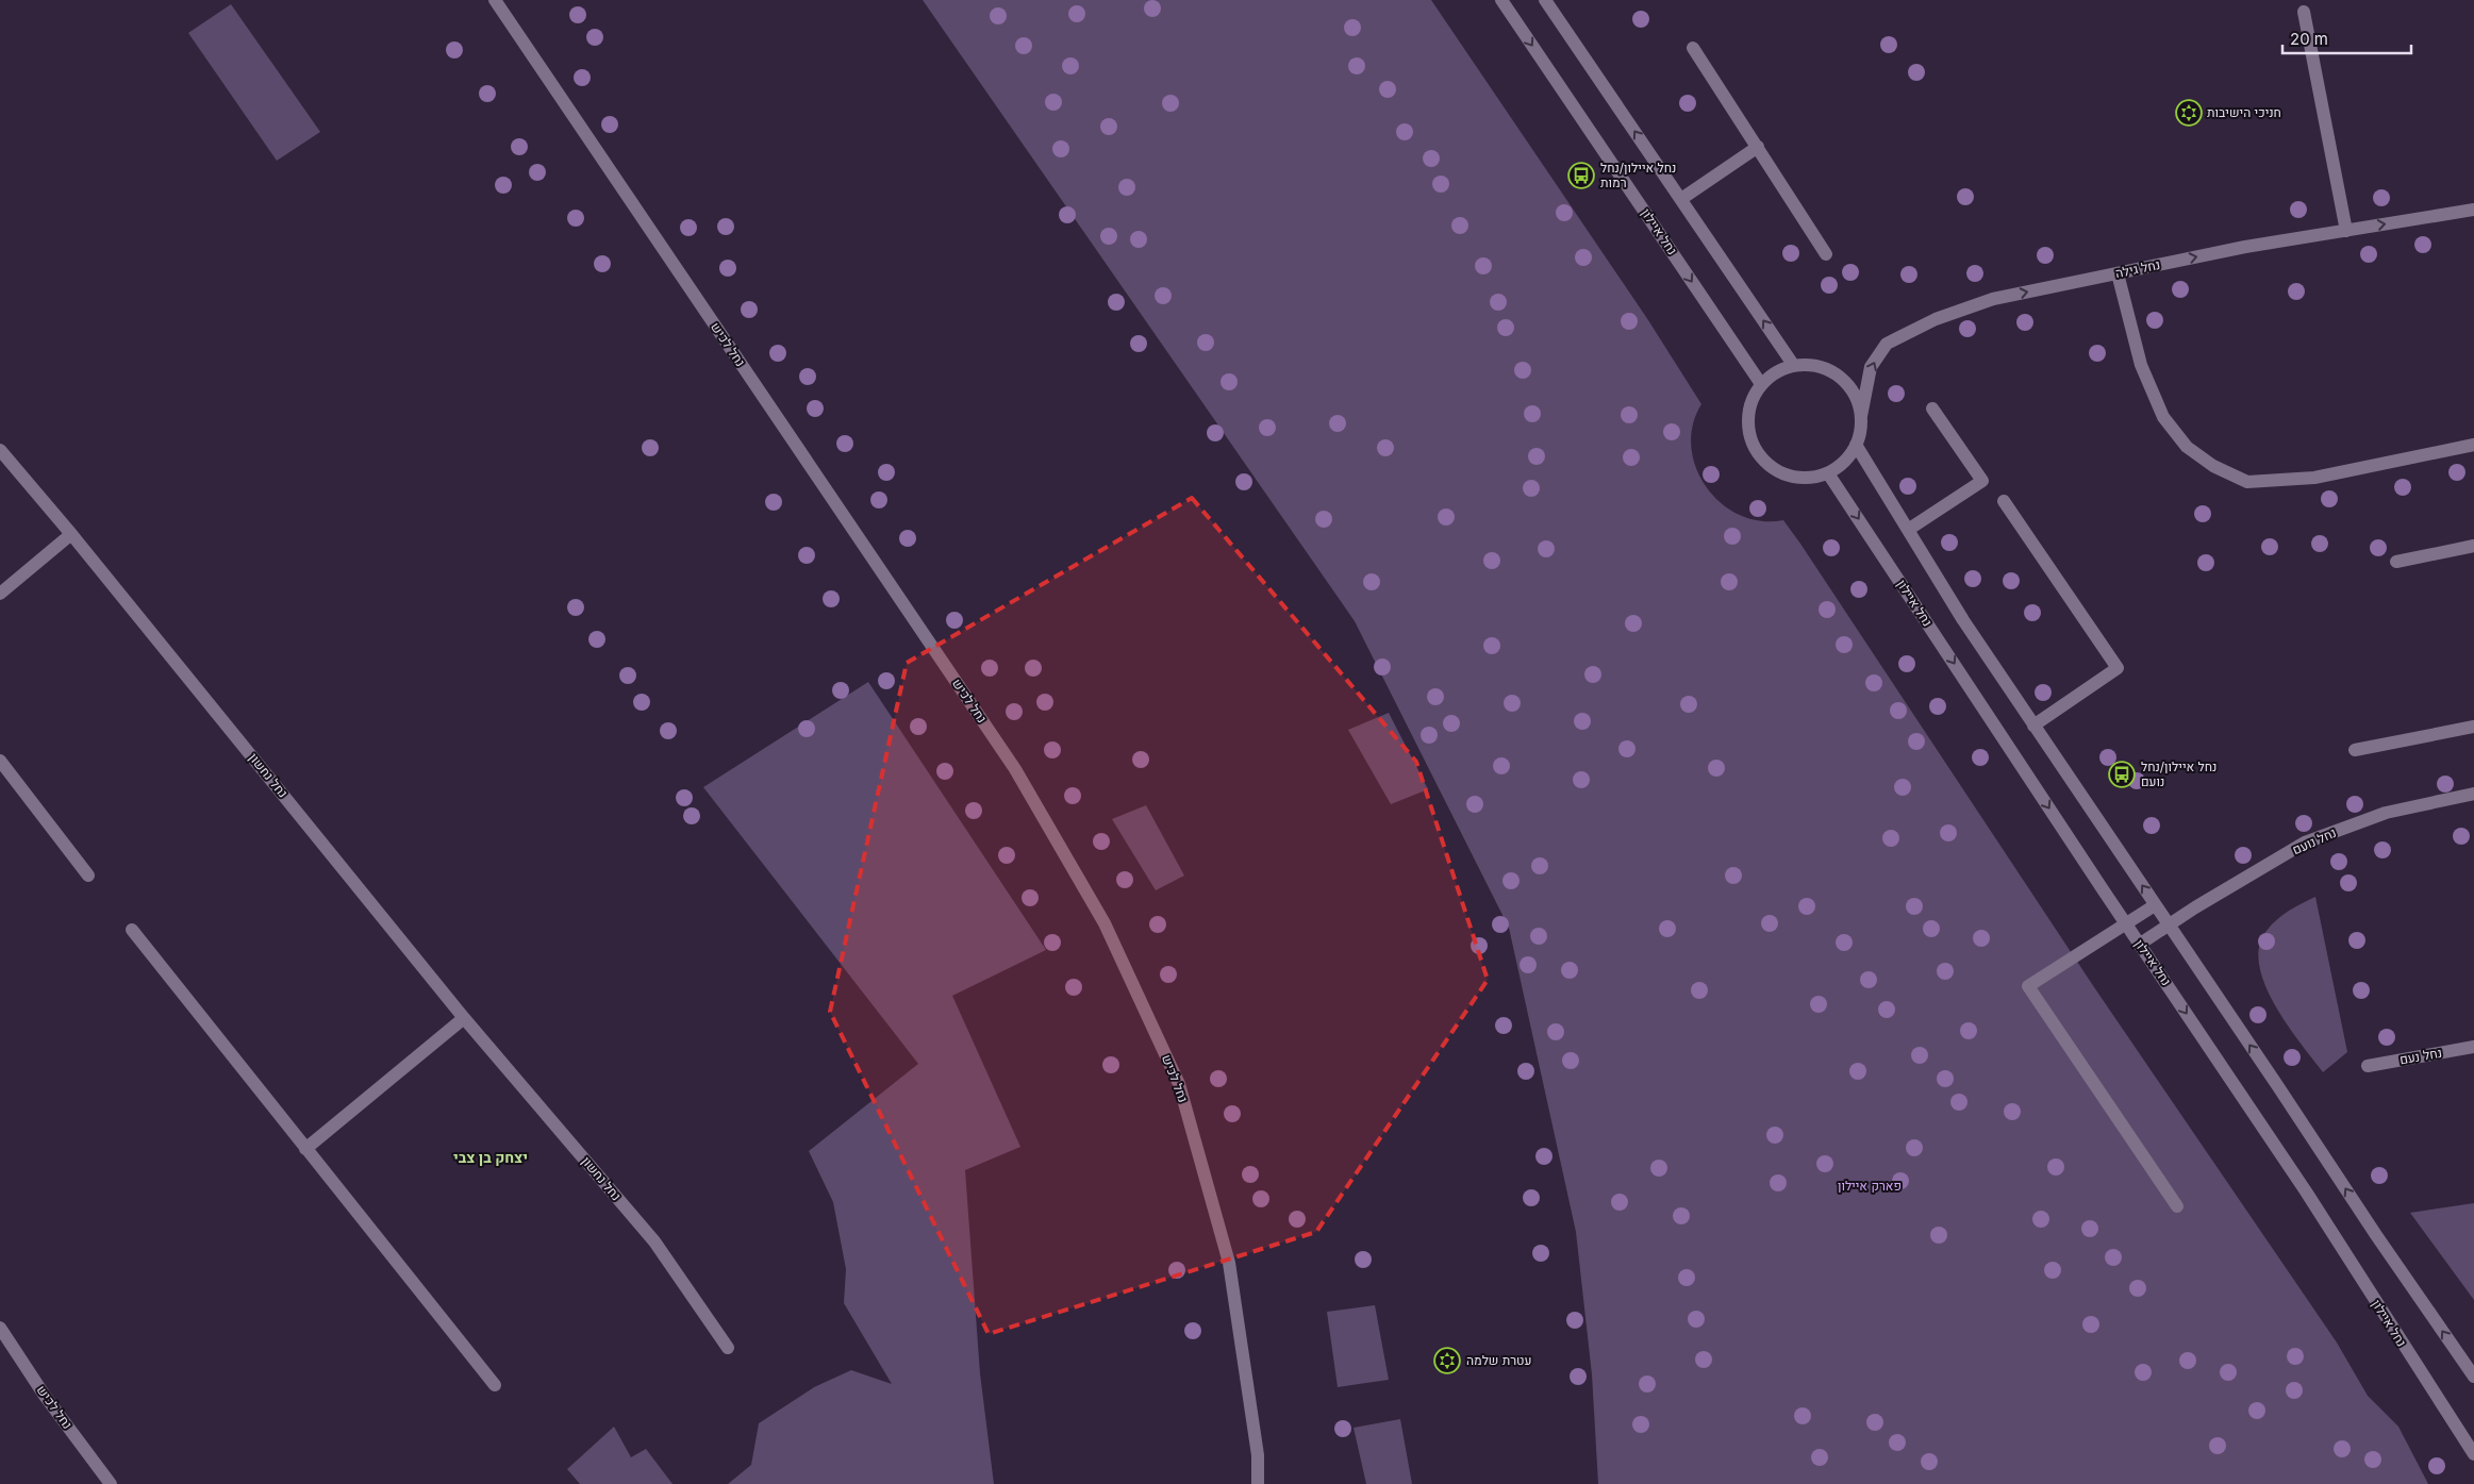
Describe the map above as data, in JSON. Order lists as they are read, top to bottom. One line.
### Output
{"streets":{"street":["נחל איילון","נחל גילה","נחל לכיש","נחל נחשון","נחל נועם","נחל נעם"]},"crossings":[["נחל איילון","נחל גילה"]],"one_way":["נחל גילה"],"districts":["יצחק בן צבי"],"parks":["פארק איילון"],"places":{"synagogue":["חניכי הישיבות","עטרת שלמה"],"bus stop":["נחל איילון/נחל רמות","נחל איילון/נחל נועם"]},"scale_bar":"20 m"}
